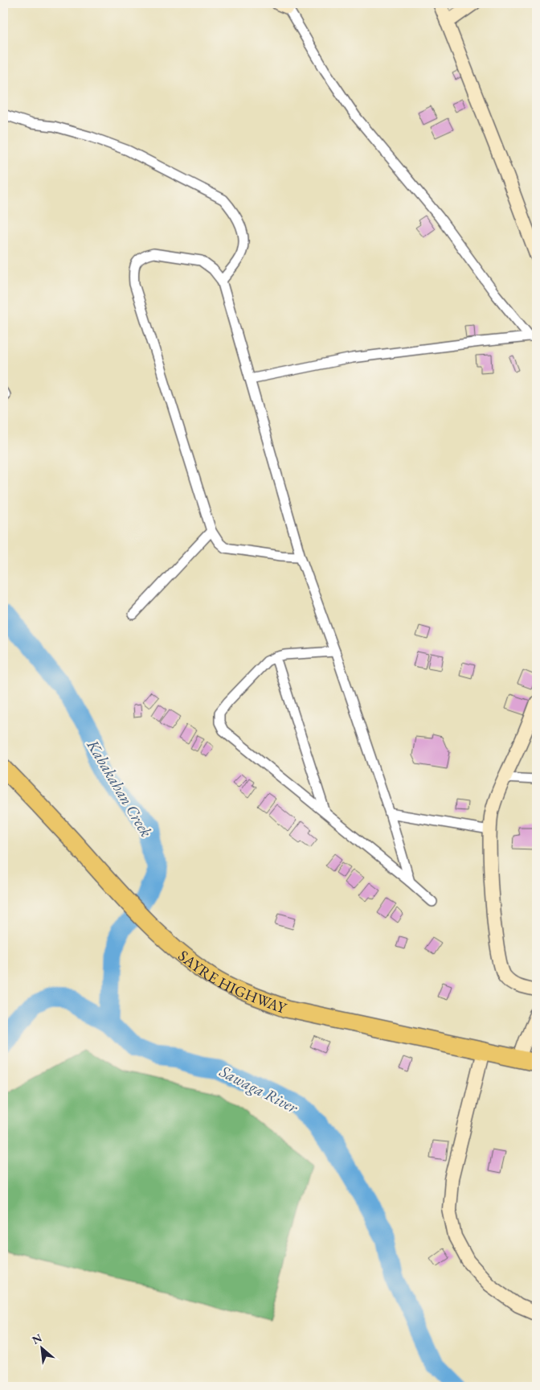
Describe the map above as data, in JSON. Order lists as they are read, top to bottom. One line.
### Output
{"streets":{"highway":["SAYRE HIGHWAY"]},"water":["Kabakahan Creek","Sawaga River"],"north":"top left"}
